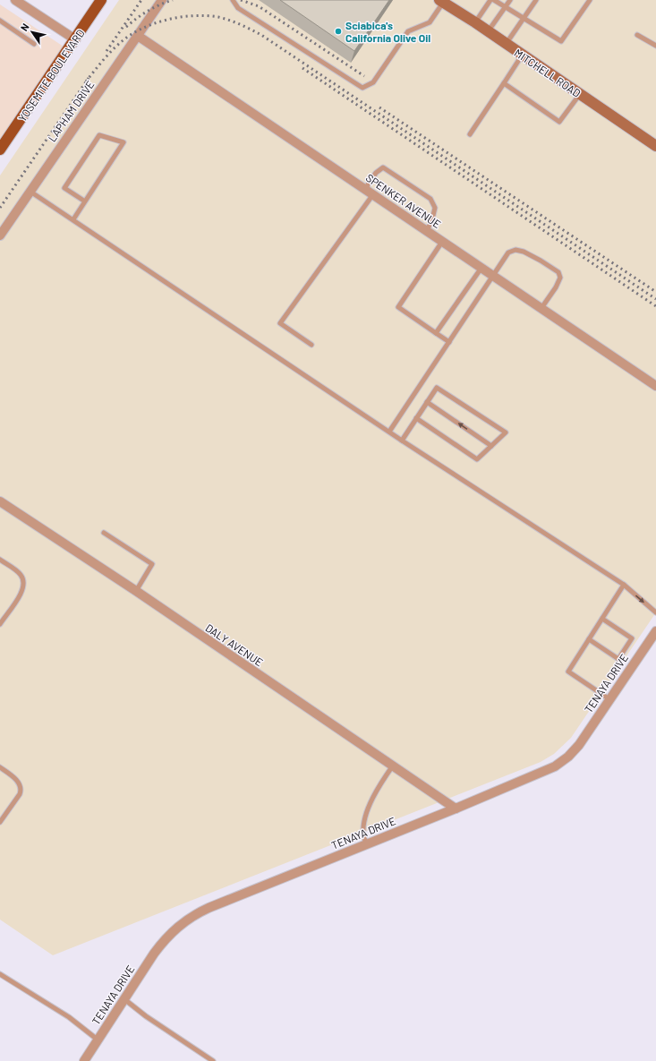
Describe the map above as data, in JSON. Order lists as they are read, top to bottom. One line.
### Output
{"streets":{"main road":["MITCHELL ROAD","YOSEMITE BOULEVARD"],"street":["LAPHAM DRIVE","SPENKER AVENUE","DALY AVENUE","TENAYA DRIVE"]},"crossings":[["LAPHAM DRIVE","SPENKER AVENUE"],["DALY AVENUE","TENAYA DRIVE"]],"places":["Sciabica's California Olive Oil"],"north":"top left"}
